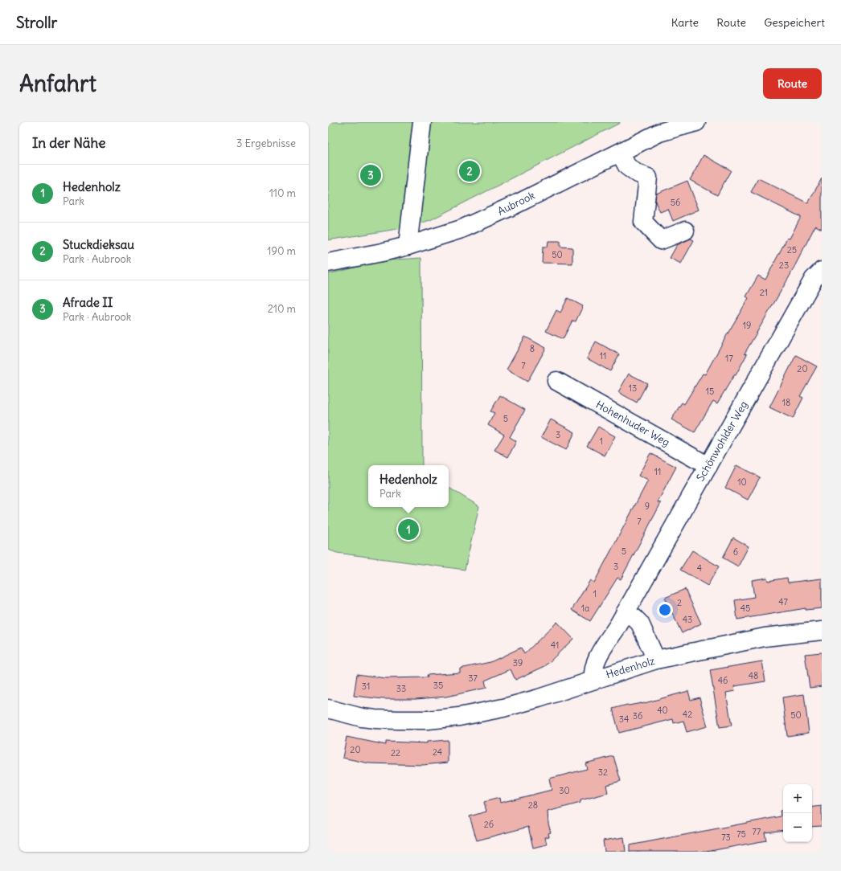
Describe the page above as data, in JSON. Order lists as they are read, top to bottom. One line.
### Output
{"streets":{"street":["Aubrook","Hohenhuder Weg","Schönwohlder Weg","Hedenholz"]},"crossings":[["Hohenhuder Weg","Schönwohlder Weg"],["Schönwohlder Weg","Hedenholz"]],"house_numbers":["56","25","50","23","21","19","8","11","17","7","20","13","15","18","5","3","1","11","10","9","7","5","6","3","4","1","47","2","1a","45","43","41","39","48","37","46","35","31","33","40","42","50","36","34","20","24","22","32","30","28","26","77","75","73"],"page":{"header":"Strollr","nav":["Karte","Route","Gespeichert"],"buttons":"Route","title":"Anfahrt","heading":["In der Nähe","3 Ergebnisse"],"pins":["2","3","1"],"list":[{"mark":"1","name":"Hedenholz","note":"Park","value":"110 m"},{"mark":"2","name":"Stuckdieksau","note":"Park · Aubrook","value":"190 m"},{"mark":"3","name":"Afrade II","note":"Park · Aubrook","value":"210 m"}],"popup":["Hedenholz","Park"],"map_buttons":["+","−"]}}
